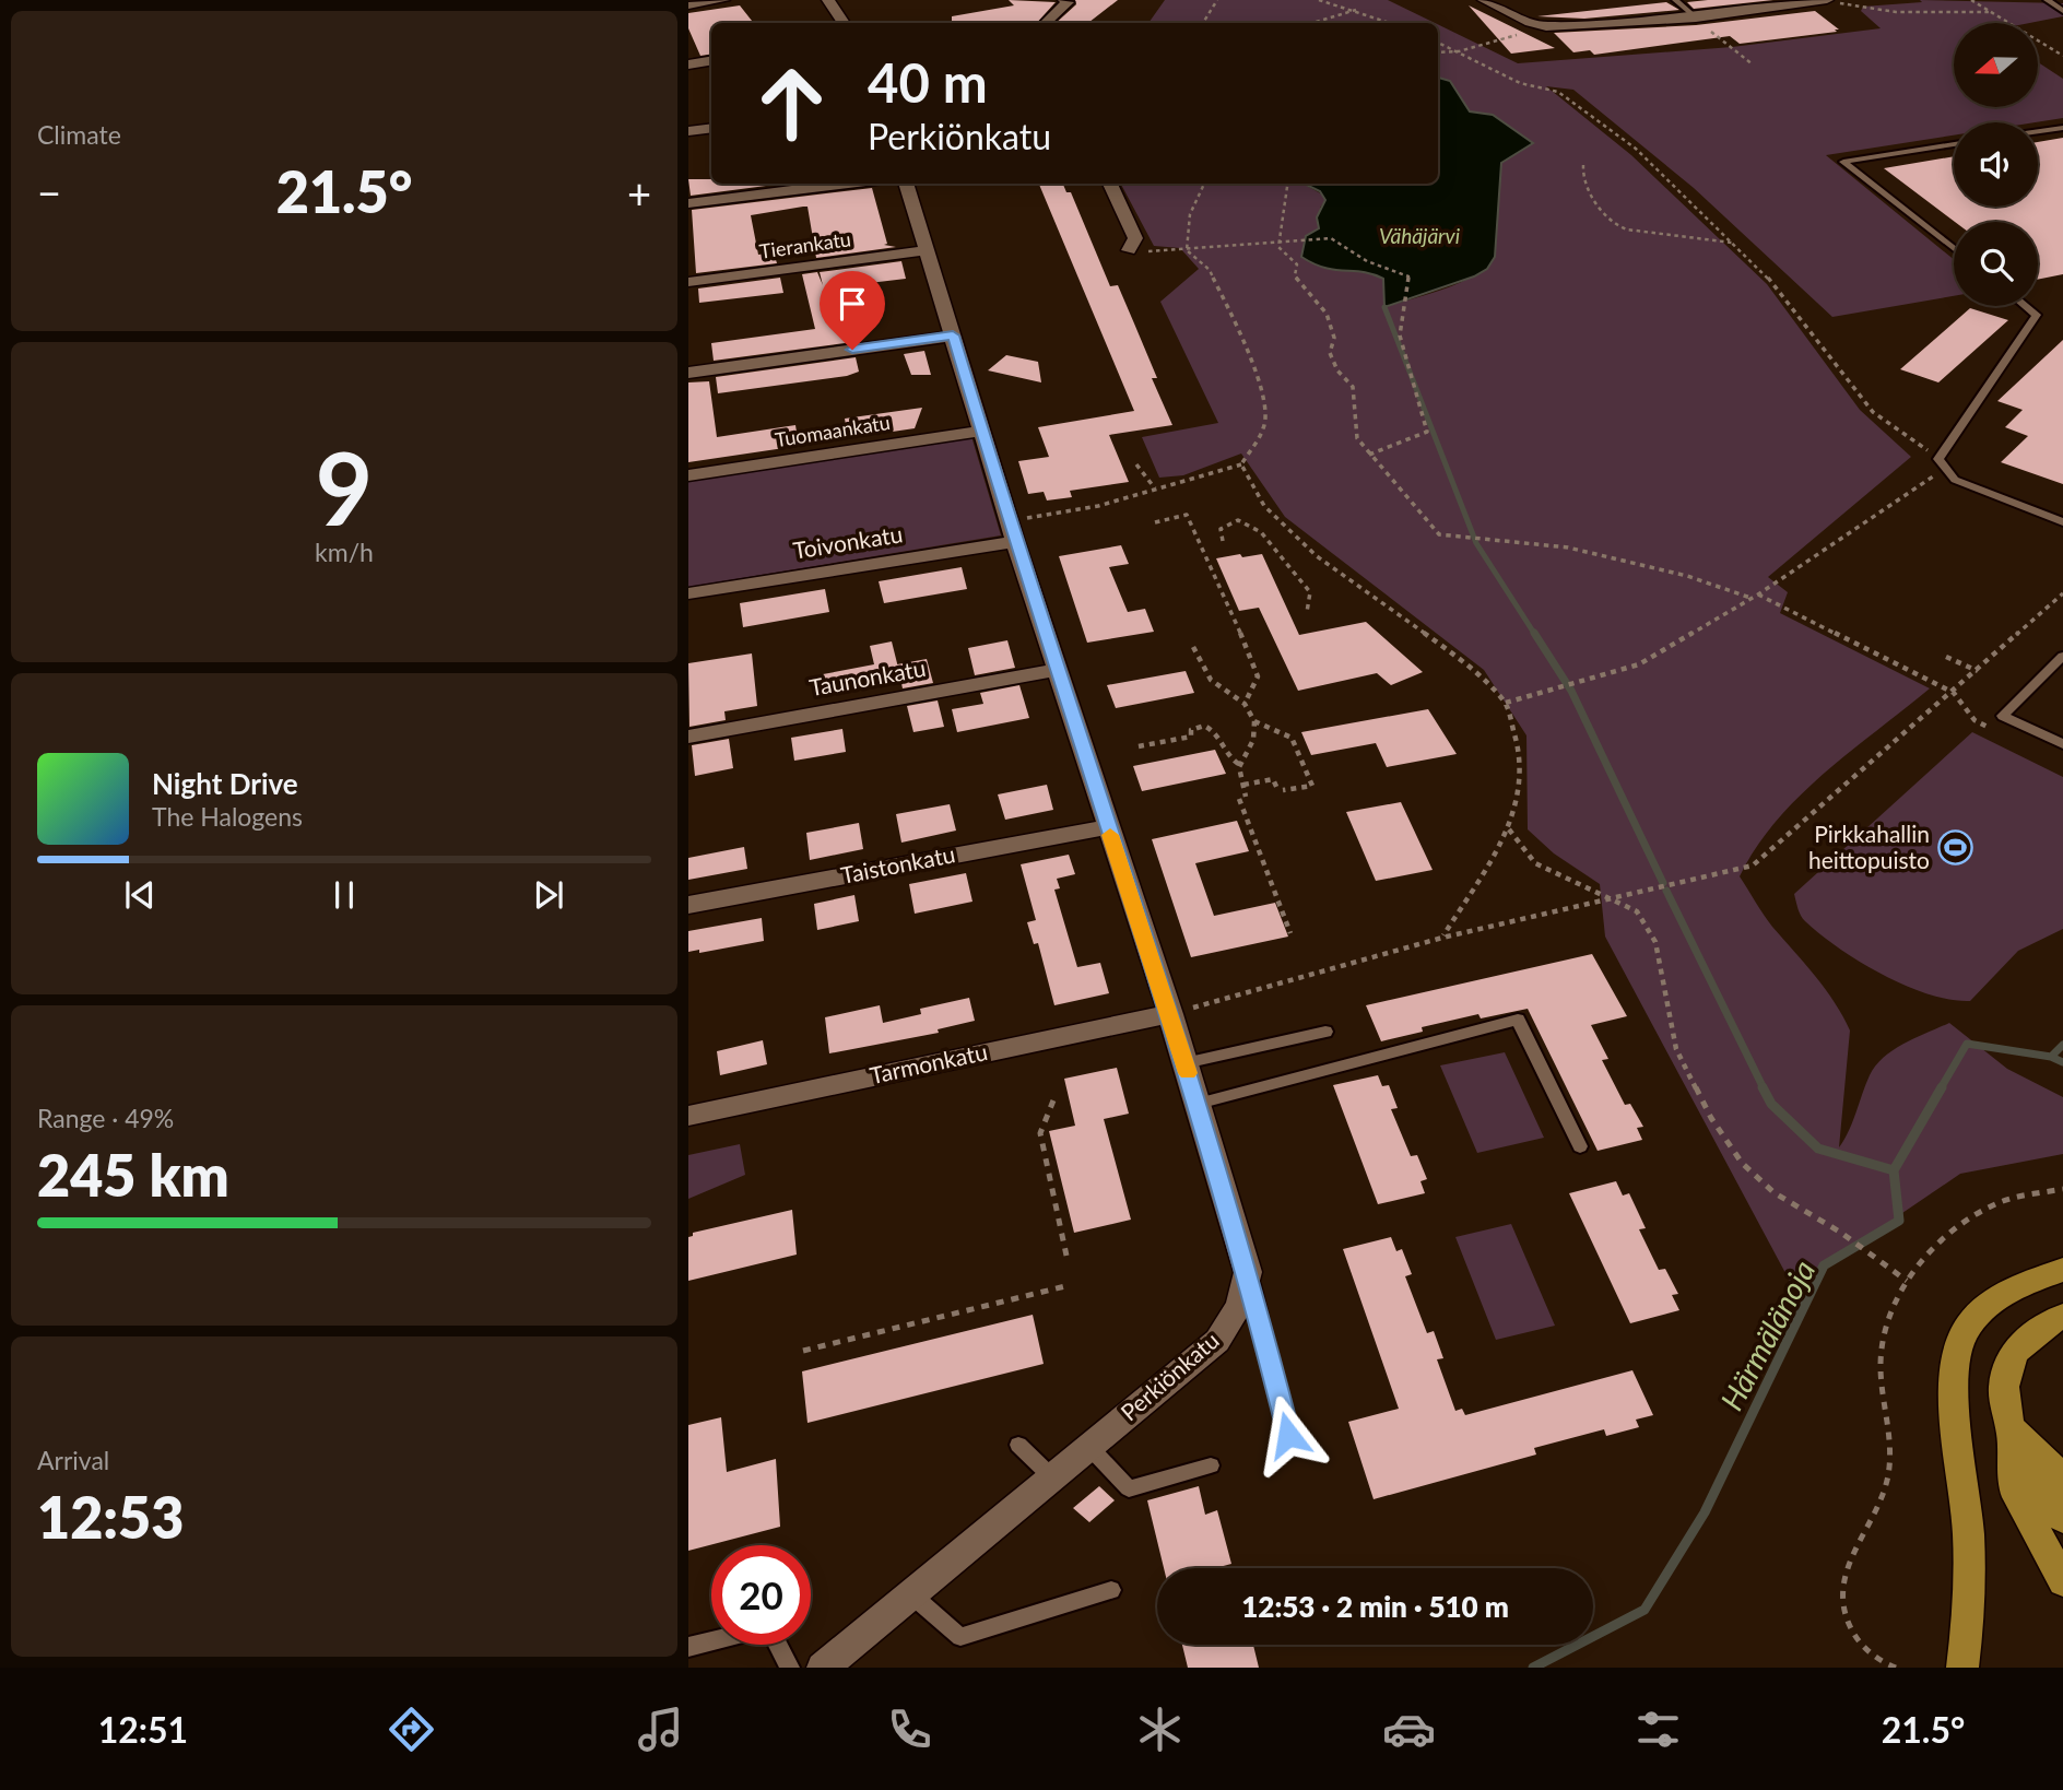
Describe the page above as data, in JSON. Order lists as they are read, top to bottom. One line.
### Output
{"streets":{"street":["Tierankatu","Tuomaankatu","Toivonkatu","Taunonkatu","Taistonkatu","Tarmonkatu","Perkiönkatu"]},"water":["Vähäjärvi","Härmälänoja"],"places":{"sports":["Pirkkahallin heittopuisto"]},"north":"left","page":{"tile":["Climate",["9","km/h"],["Range · 49%","245 km"],["Arrival","12:53"]],"turn":["40 m","Perkiönkatu"],"heat":["−","21.5°","+"],"song":["Night Drive","The Halogens"],"limit":"20","trip":"12:53 · 2 min · 510 m","tabs":["12:51","21.5°"]}}
